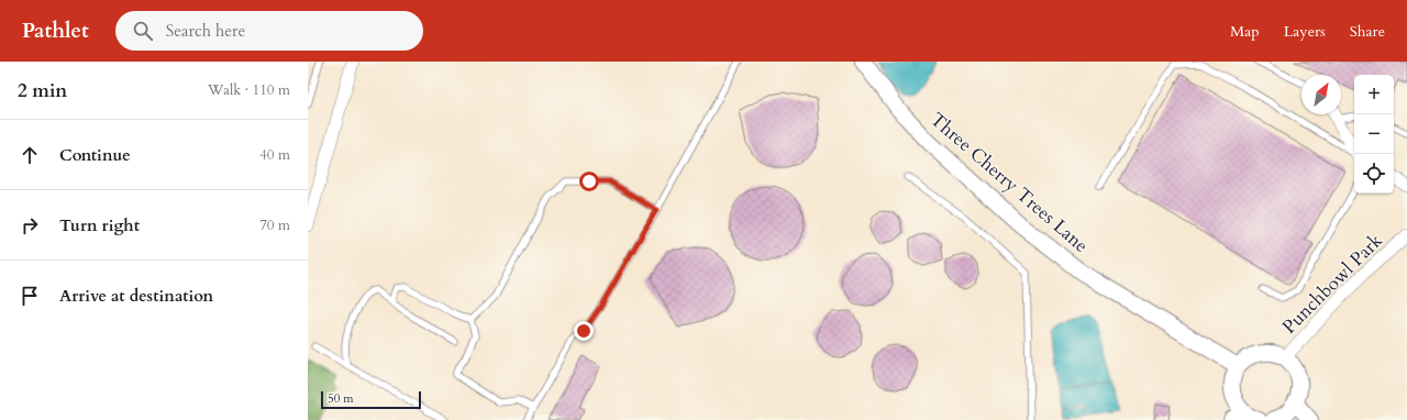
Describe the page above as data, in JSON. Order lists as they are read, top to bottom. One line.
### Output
{"streets":{"street":["Three Cherry Trees Lane","Punchbowl Park"]},"scale_bar":"50 m","north":"top right","page":{"header":"Pathlet","search":"Search here","nav":["Map","Layers","Share"],"heading":["2 min","Walk · 110 m"],"map_buttons":["+","−"],"list":[["Continue","40 m"],["Turn right","70 m"],"Arrive at destination"],"scale":"50 m"}}
